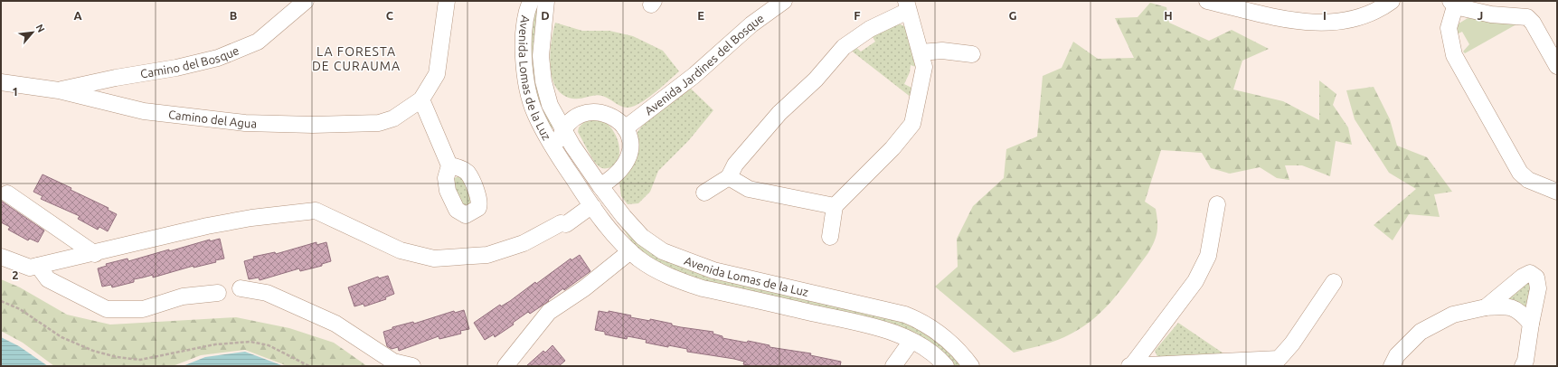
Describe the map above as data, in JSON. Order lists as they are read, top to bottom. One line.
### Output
{"streets":{"street":["Camino del Bosque","Avenida Jardines del Bosque","Avenida Lomas de la Luz","Camino del Agua"]},"crossings":[["Camino del Bosque","Camino del Agua"]],"districts":["LA FORESTA DE CURAUMA"],"north":"top right","grid":{"columns":["A","B","C","D","E","F","G","H","I","J"],"rows":["1","2"]}}
